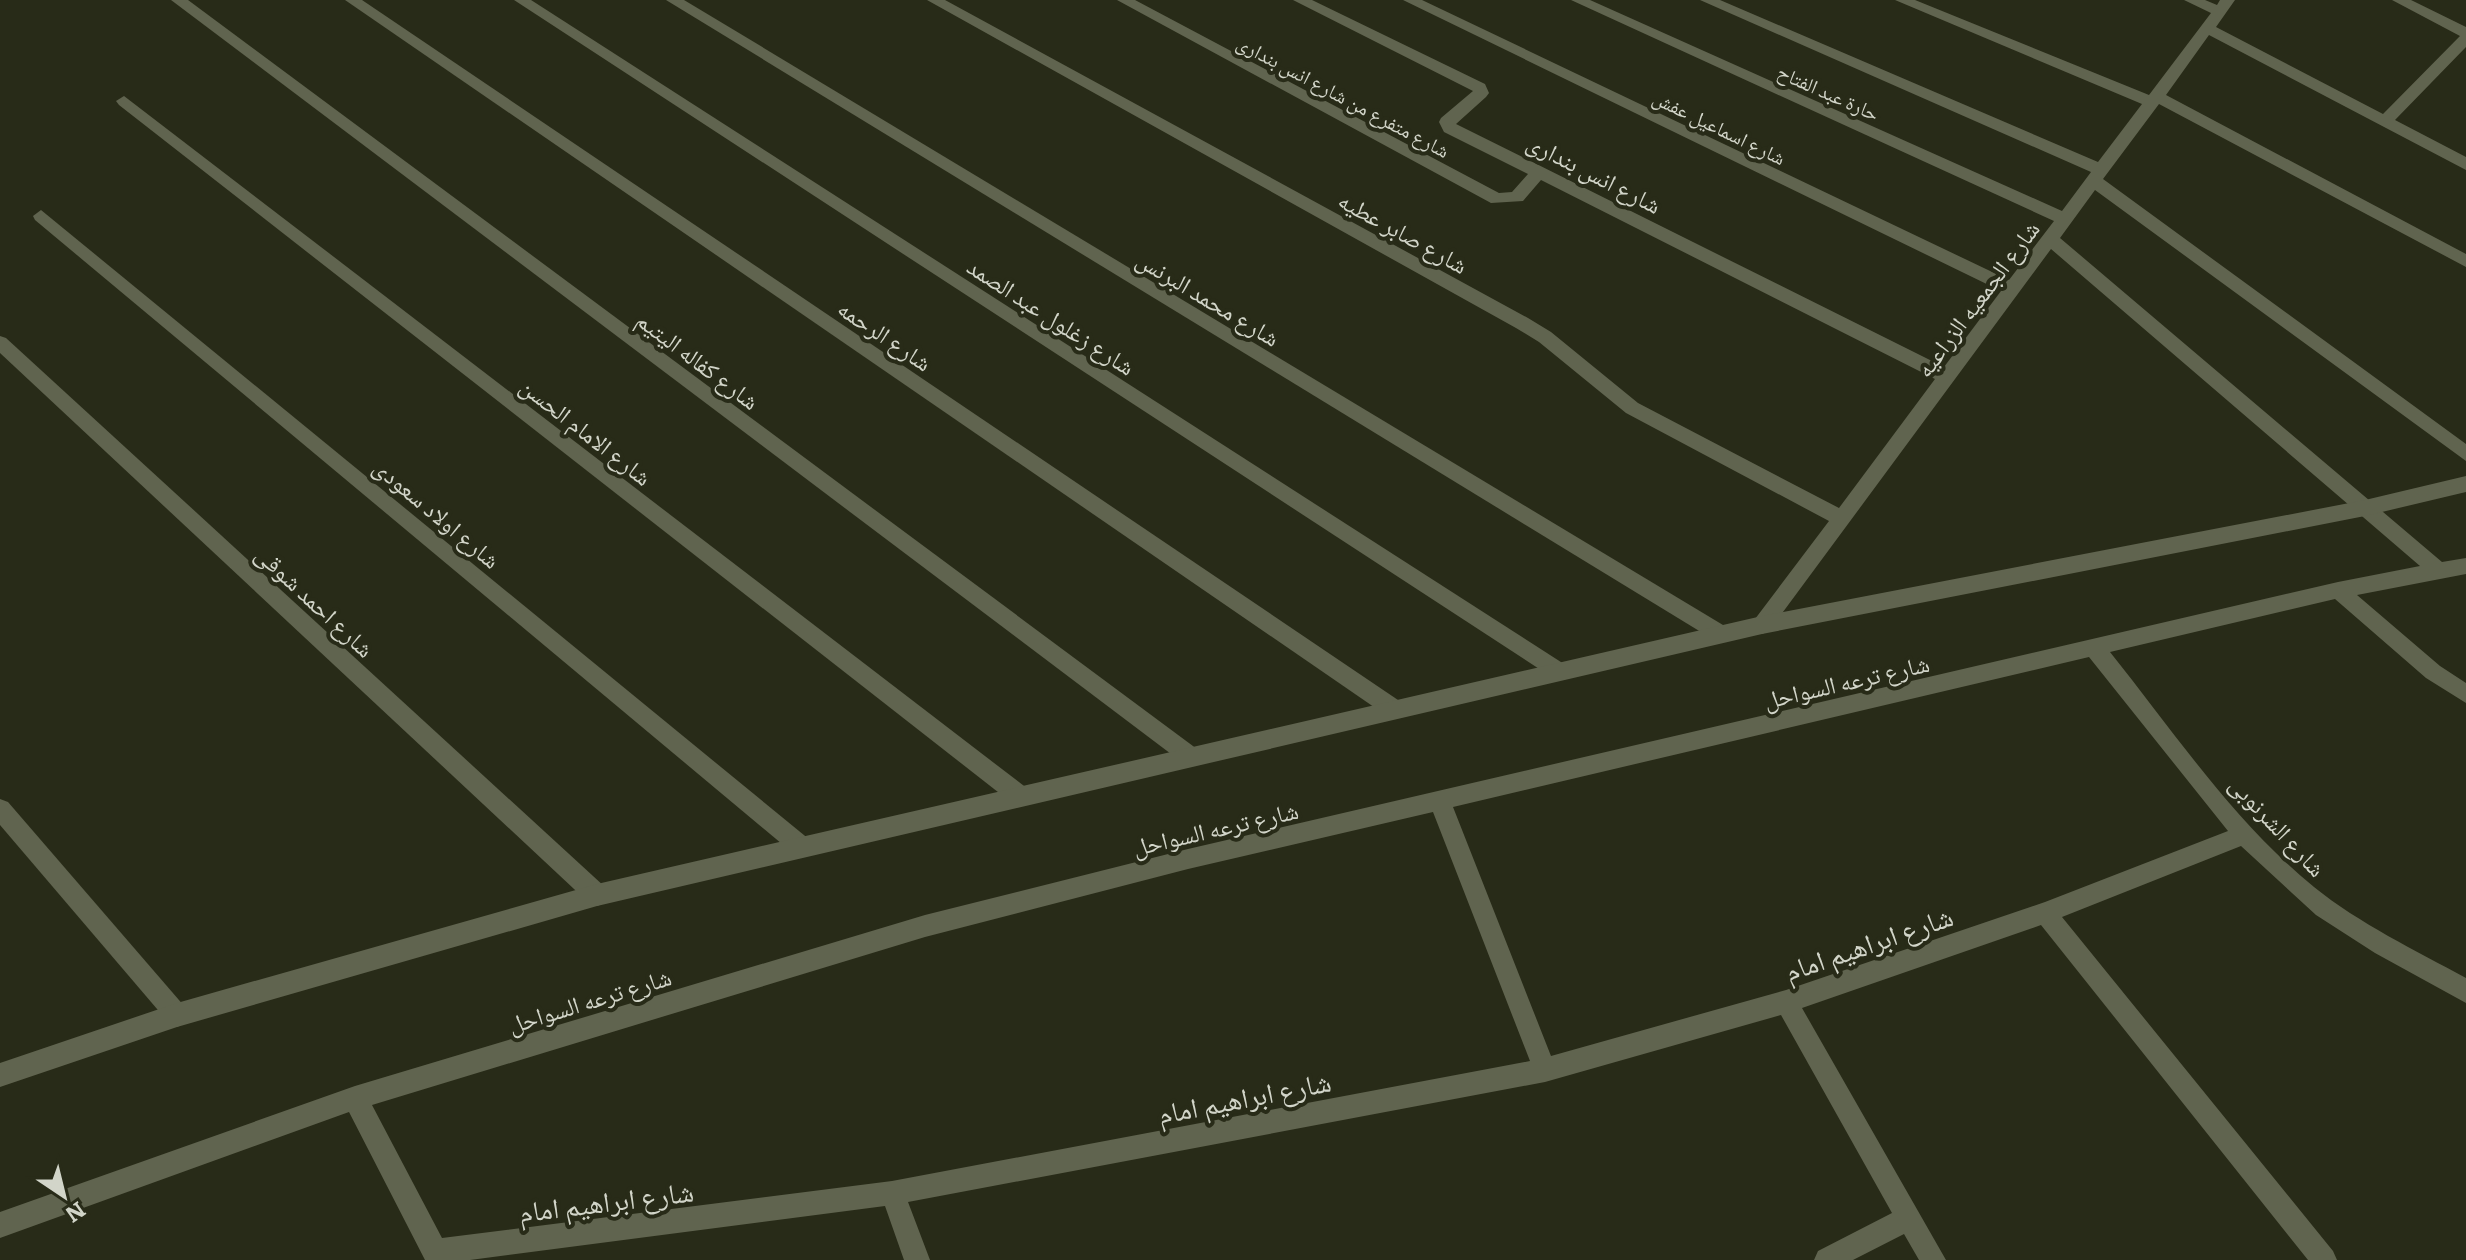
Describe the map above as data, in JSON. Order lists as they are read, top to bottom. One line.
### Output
{"streets":{"street":["حارة عبد الفتاح","شارع متفرع من شارع انس بندارى","شارع اسماعيل عفش","شارع انس بندارى","شارع صابر عطيه","شارع محمد البرنس","شارع الجمعيه الزراعيه","شارع زغلول عبد الصمد","شارع الرحمه","شارع كفاله اليتيم","شارع الامام الحسن","شارع اولاد سعودى","شارع احمد شوقى","شارع ترعه السواحل","شارع الشرنوبى","شارع ابراهيم امام"]},"crossings":[["حارة عبد الفتاح","شارع الجمعيه الزراعيه"],["شارع متفرع من شارع انس بندارى","شارع انس بندارى"],["شارع اسماعيل عفش","شارع الجمعيه الزراعيه"],["شارع انس بندارى","شارع الجمعيه الزراعيه"],["شارع صابر عطيه","شارع الجمعيه الزراعيه"],["شارع ترعه السواحل","شارع الشرنوبى"],["شارع الشرنوبى","شارع ابراهيم امام"]],"north":"bottom right"}
